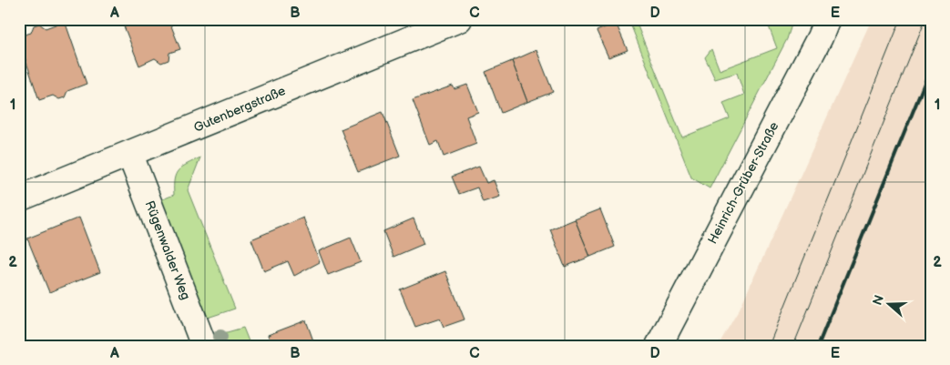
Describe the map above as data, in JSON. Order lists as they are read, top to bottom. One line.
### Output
{"streets":{"street":["Gutenbergstraße","Heinrich-Grüber-Straße","Rügenwalder Weg"]},"crossings":[["Gutenbergstraße","Rügenwalder Weg"]],"north":"left","grid":{"columns":["A","B","C","D","E"],"rows":["1","2"]}}
